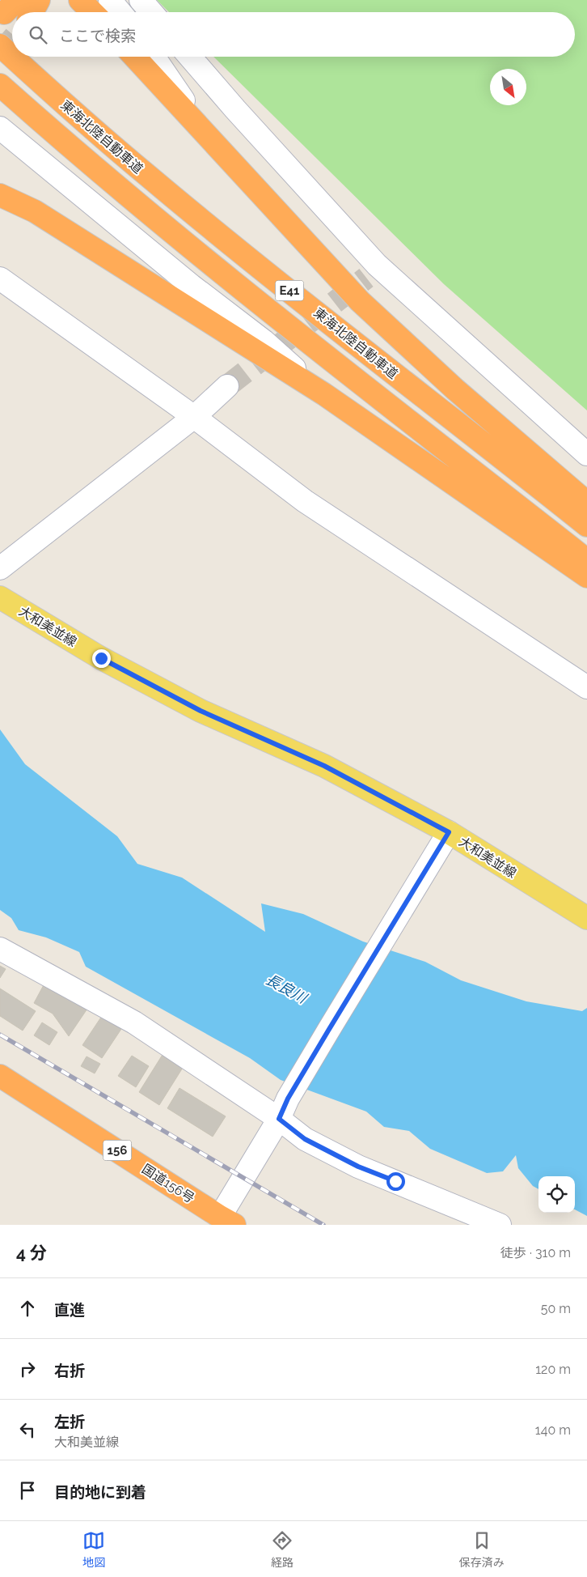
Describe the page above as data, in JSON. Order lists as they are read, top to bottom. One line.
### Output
{"streets":{"highway":["東海北陸自動車道","E41","156","国道156号"],"main road":["大和美並線"]},"water":["長良川"],"north":"bottom right","page":{"search":"ここで検索","heading":["4 分","徒歩 · 310 m"],"list":[["直進","50 m"],["右折","120 m"],["左折","大和美並線","140 m"],"目的地に到着"],"nav":["地図","経路","保存済み"]}}
